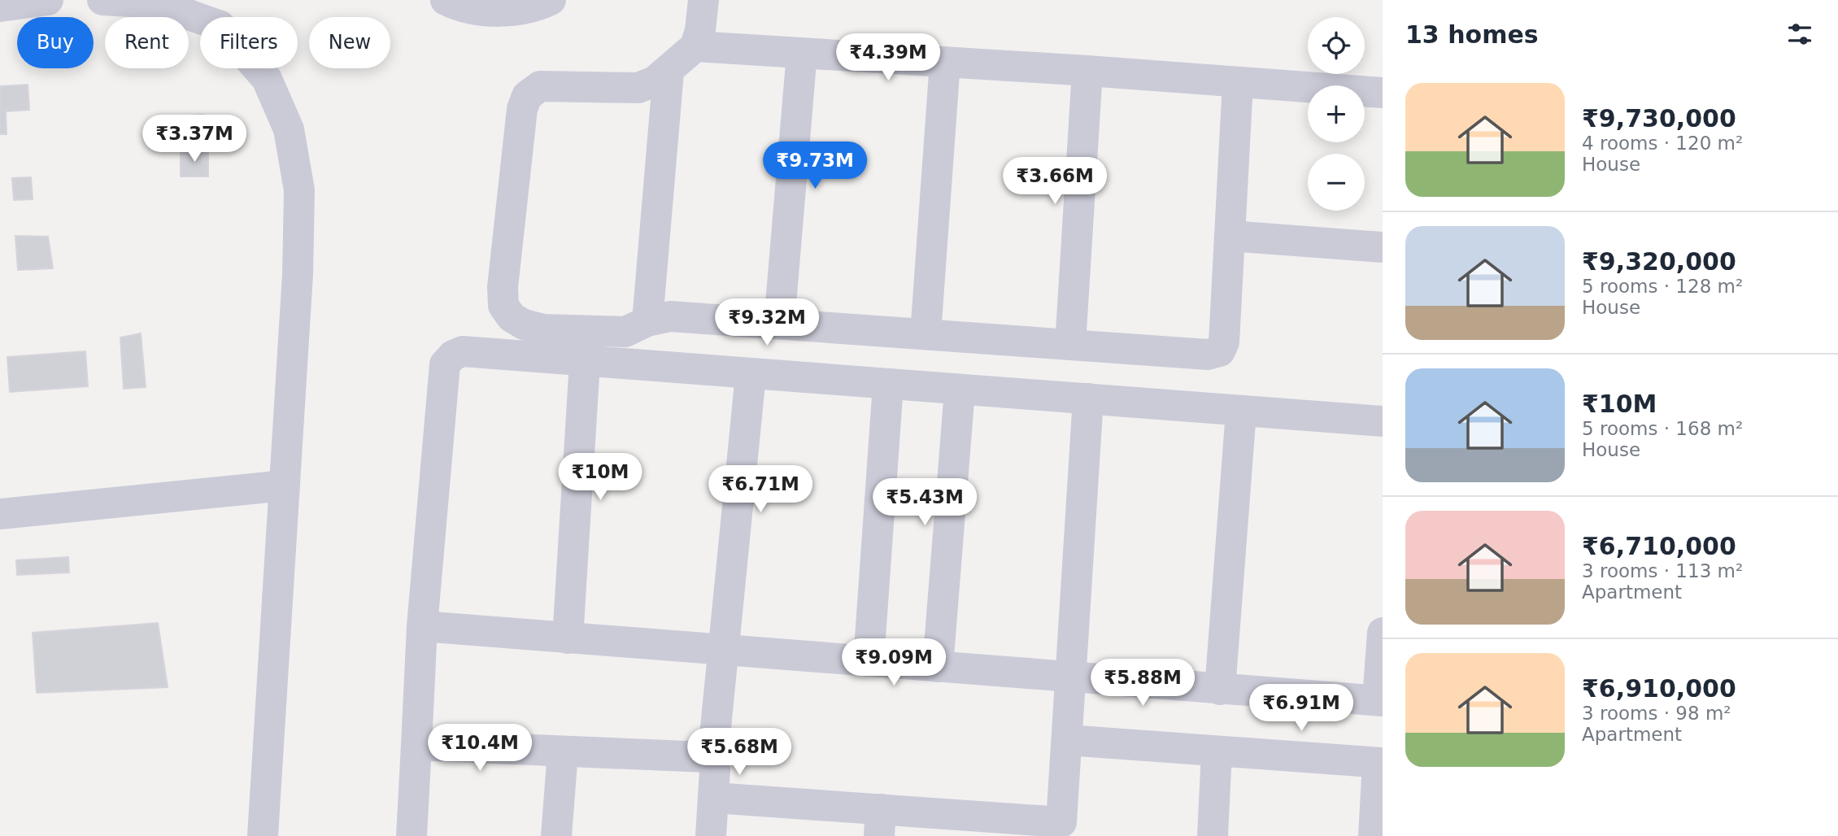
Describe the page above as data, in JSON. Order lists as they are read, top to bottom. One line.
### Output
{"page":{"heading":"13 homes","map_buttons":["+","−"],"chip":["Buy","Rent","Filters","New"],"price":["₹4.39M","₹3.37M","₹9.73M","₹3.66M","₹9.32M","₹10M","₹6.71M","₹5.43M","₹9.09M","₹5.88M","₹6.91M","₹10.4M","₹5.68M"],"list":[{"name":"₹9,730,000","note":"4 rooms · 120 m² · House"},{"name":"₹9,320,000","note":"5 rooms · 128 m² · House"},{"name":"₹10M","note":"5 rooms · 168 m² · House"},{"name":"₹6,710,000","note":"3 rooms · 113 m² · Apartment"},{"name":"₹6,910,000","note":"3 rooms · 98 m² · Apartment"}]}}
